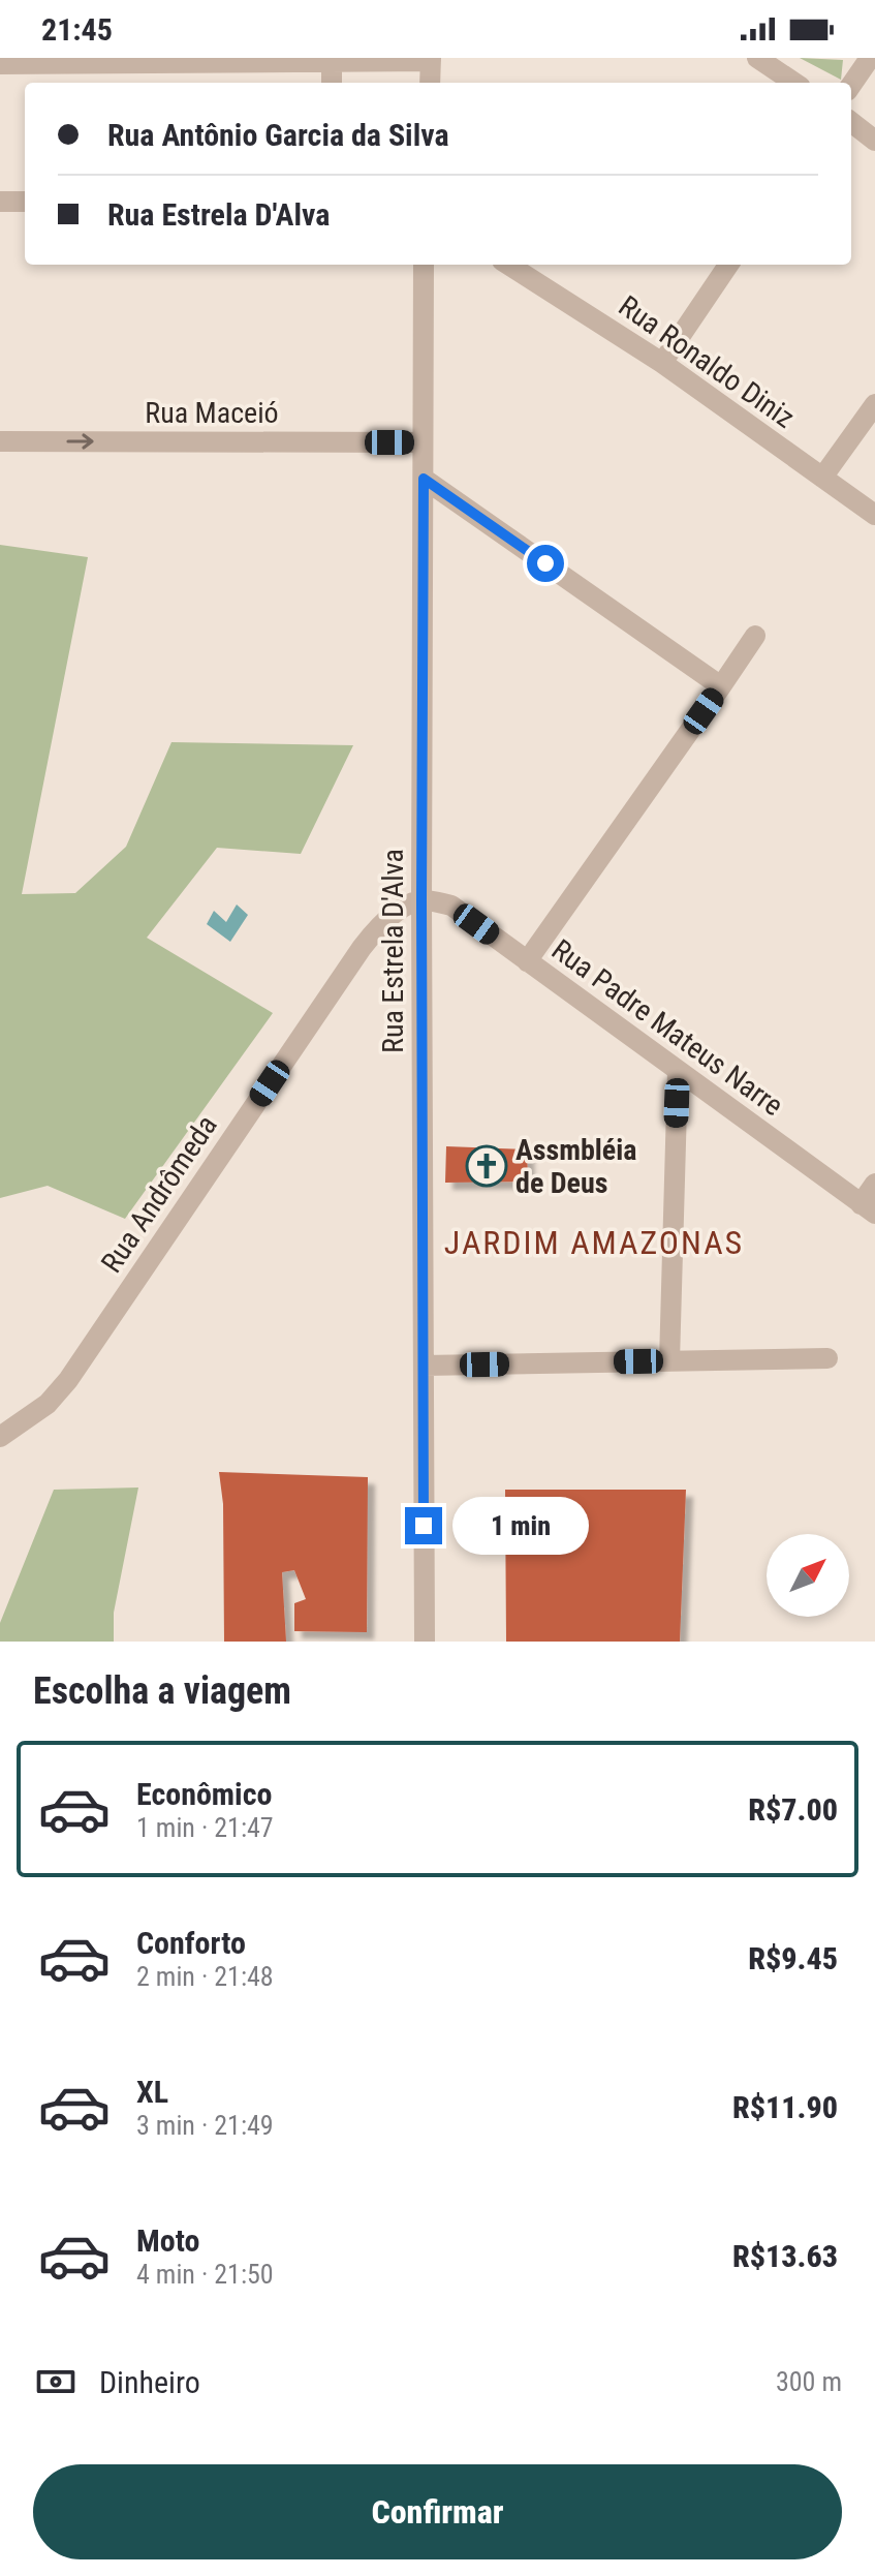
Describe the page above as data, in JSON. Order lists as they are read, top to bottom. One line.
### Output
{"streets":{"street":["Rua Ronaldo Diniz","Rua Maceió","Rua Estrela D'Alva","Rua Padre Mateus Narre","Rua Andrômeda"]},"crossings":[["Rua Maceió","Rua Estrela D'Alva"],["Rua Estrela D'Alva","Rua Padre Mateus Narre"],["Rua Estrela D'Alva","Rua Andrômeda"],["Rua Padre Mateus Narre","Rua Andrômeda"]],"one_way":["Rua Maceió"],"districts":["JARDIM AMAZONAS"],"places":{"church":["Assmbléia de Deus"]},"north":"top right","page":{"status":"21:45","banner":["Rua Antônio Garcia da Silva","Rua Estrela D'Alva"],"bubble":"1 min","heading":"Escolha a viagem","list":[{"name":"Econômico","note":"1 min · 21:47","value":"R$7.00"},{"name":"Conforto","note":"2 min · 21:48","value":"R$9.45"},{"name":"XL","note":"3 min · 21:49","value":"R$11.90"},{"name":"Moto","note":"4 min · 21:50","value":"R$13.63"}],"pay":["Dinheiro","300 m"],"buttons":"Confirmar"}}
